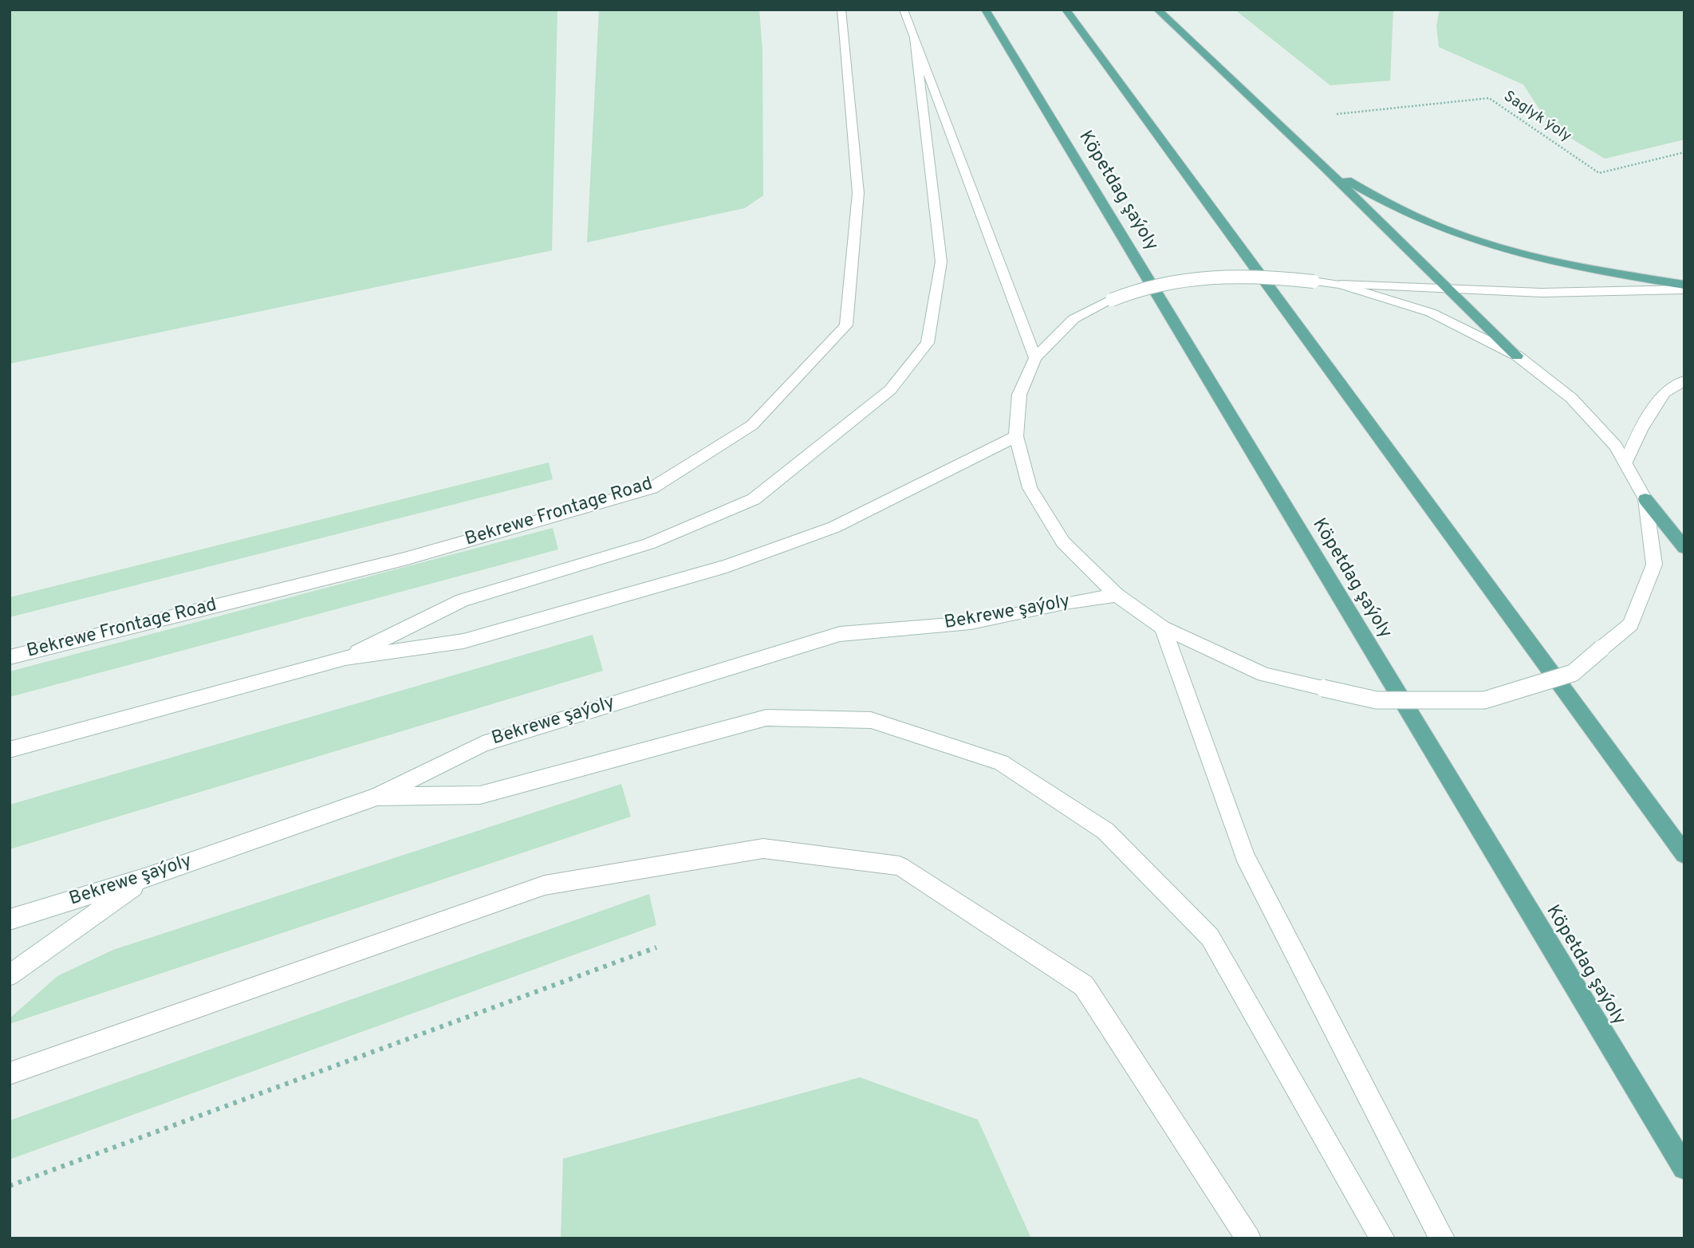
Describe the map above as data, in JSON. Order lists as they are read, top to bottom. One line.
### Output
{"streets":{"main road":["Köpetdag şaýoly","Bekrewe Frontage Road","Bekrewe şaýoly"],"path":["Saglyk ýoly"]}}
